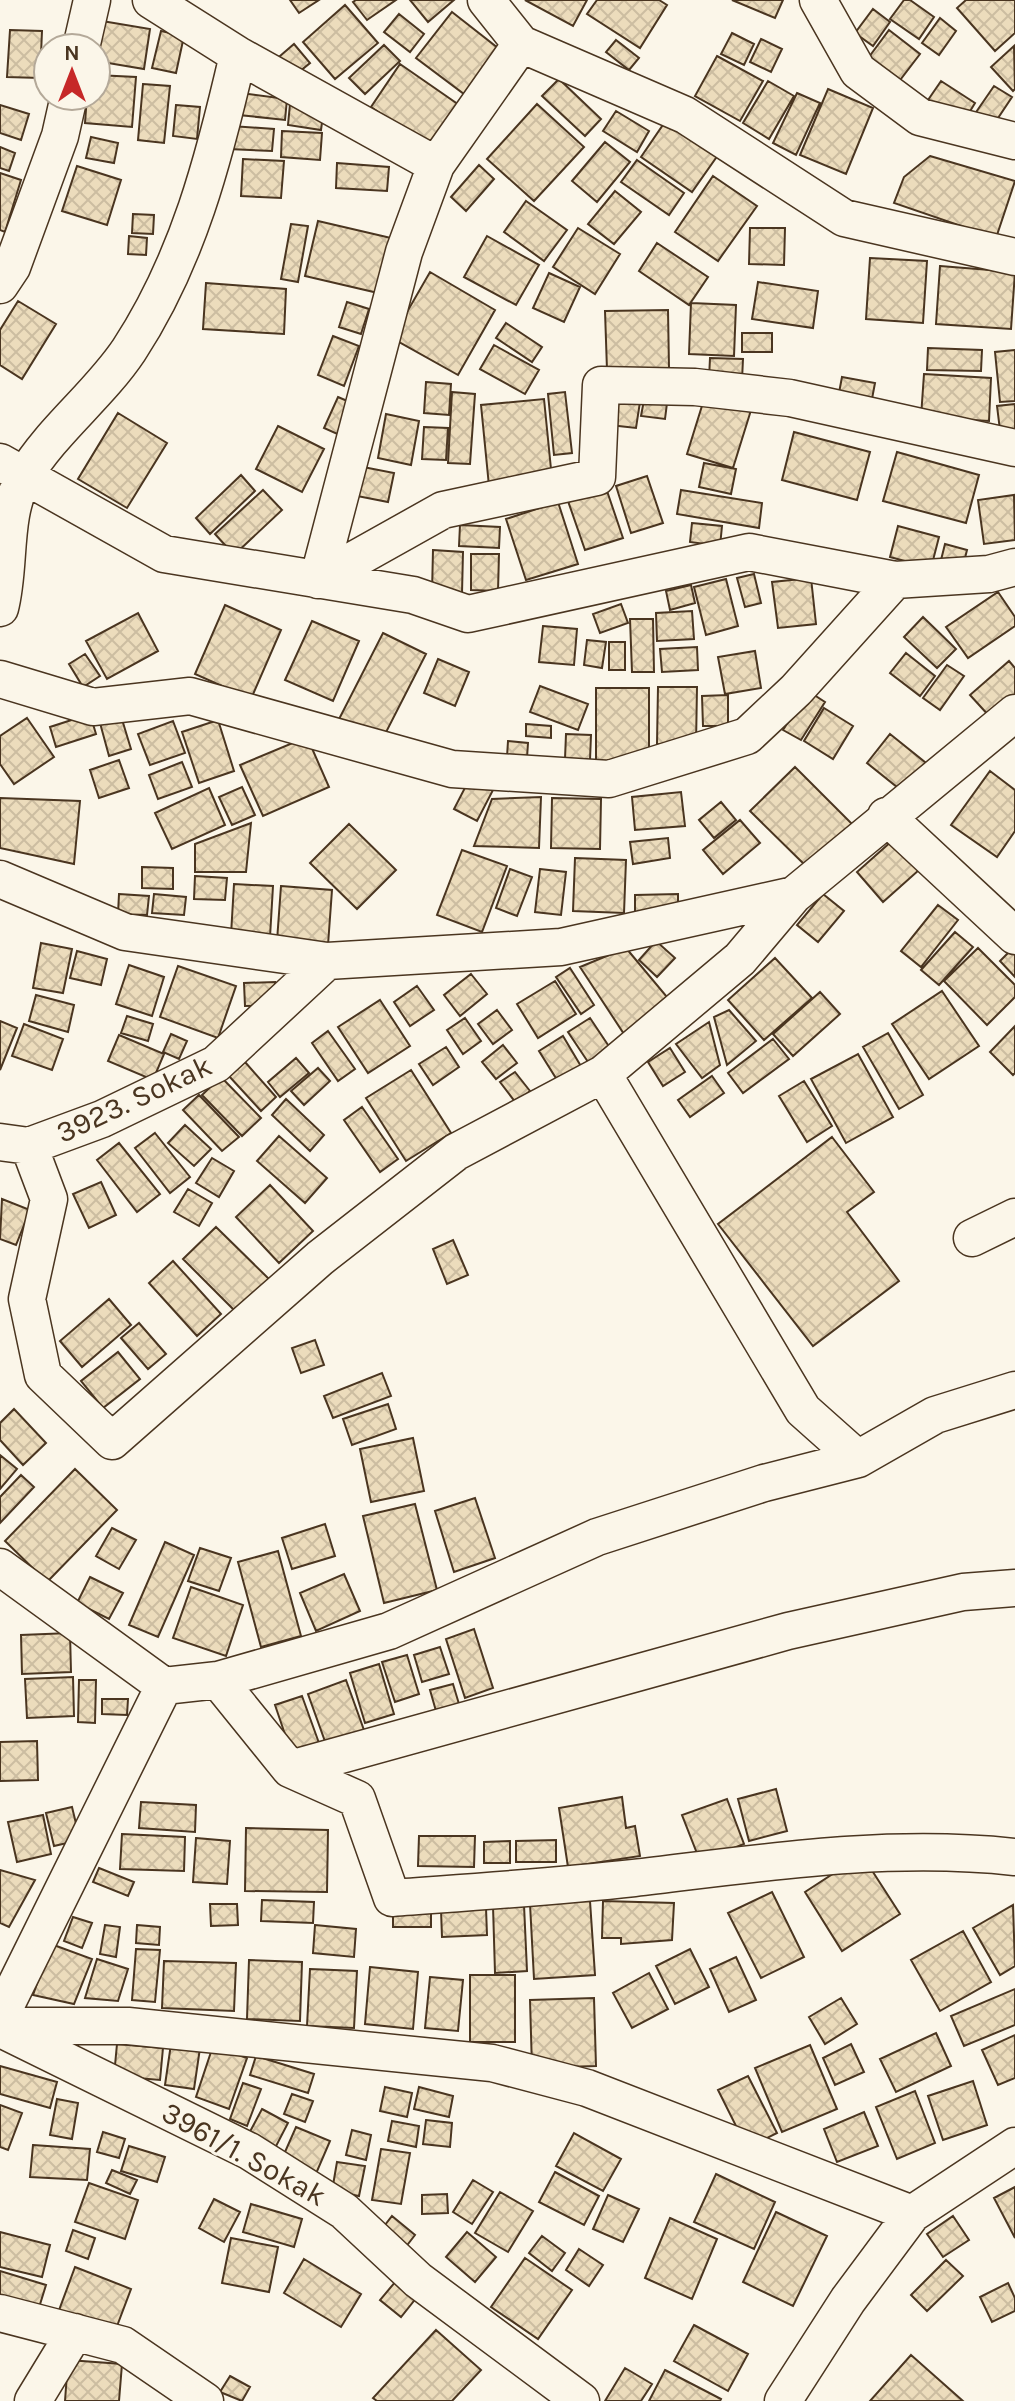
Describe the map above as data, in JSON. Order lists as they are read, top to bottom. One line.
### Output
{"streets":{"street":["3923. Sokak","3961/1. Sokak"]},"north":"top"}
